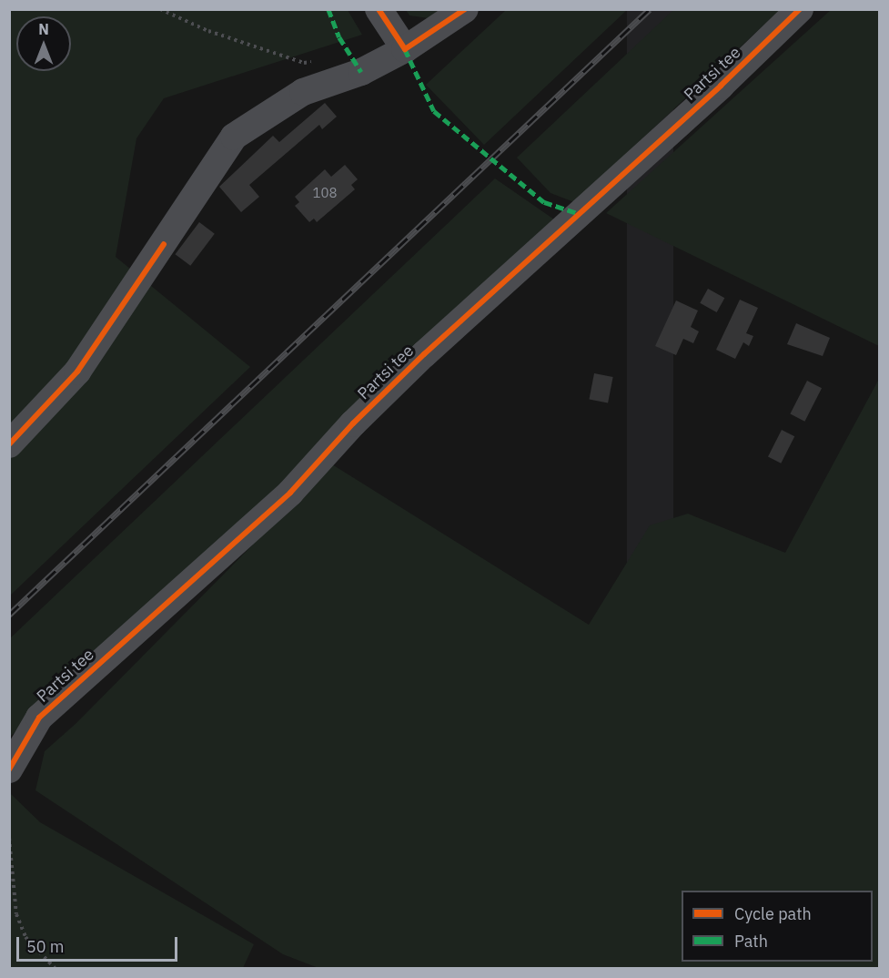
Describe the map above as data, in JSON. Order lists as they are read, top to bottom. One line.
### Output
{"streets":{"street":["Partsi tee"]},"house_numbers":["108"],"legend":["Cycle path","Path"],"scale_bar":"50 m","north":"top"}
